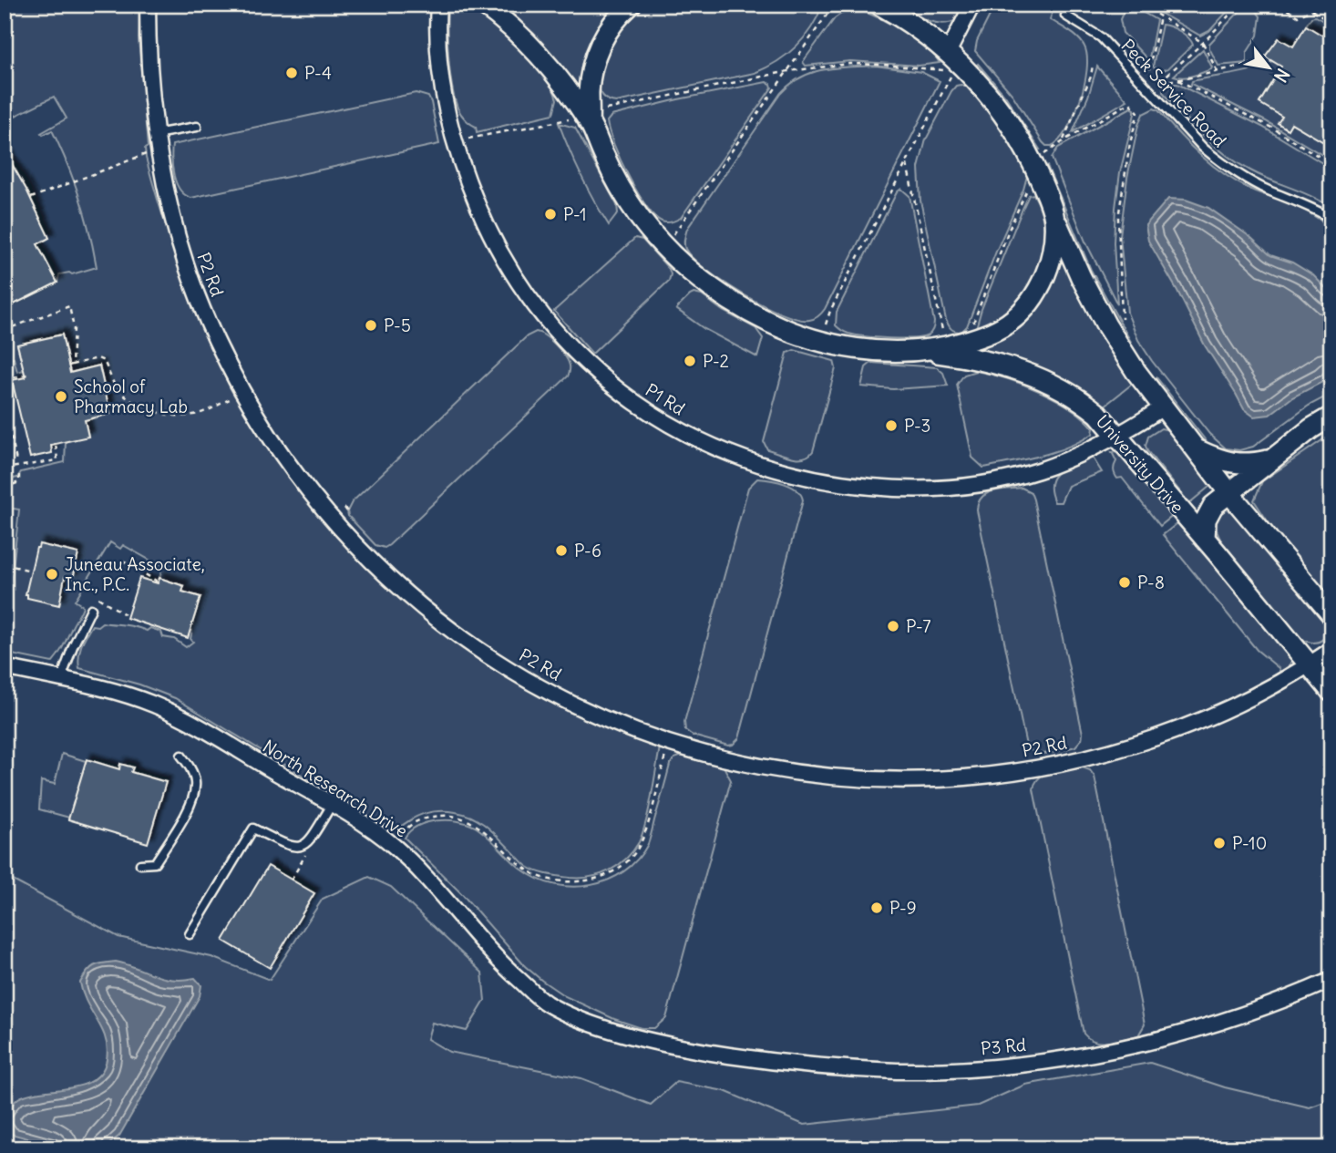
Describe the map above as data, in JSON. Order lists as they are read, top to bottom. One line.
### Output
{"streets":{"main road":["University Drive"],"street":["P2 Rd","P1 Rd","North Research Drive","P3 Rd"],"lane":["Peck Service Road"]},"crossings":[["P2 Rd","University Drive"],["P1 Rd","University Drive"],["North Research Drive","P3 Rd"]],"places":["P-4","P-1","P-5","P-2","School of Pharmacy Lab","P-3","P-6","Juneau Associate, Inc., P.C.","P-8","P-7","P-10","P-9"],"north":"bottom right"}
